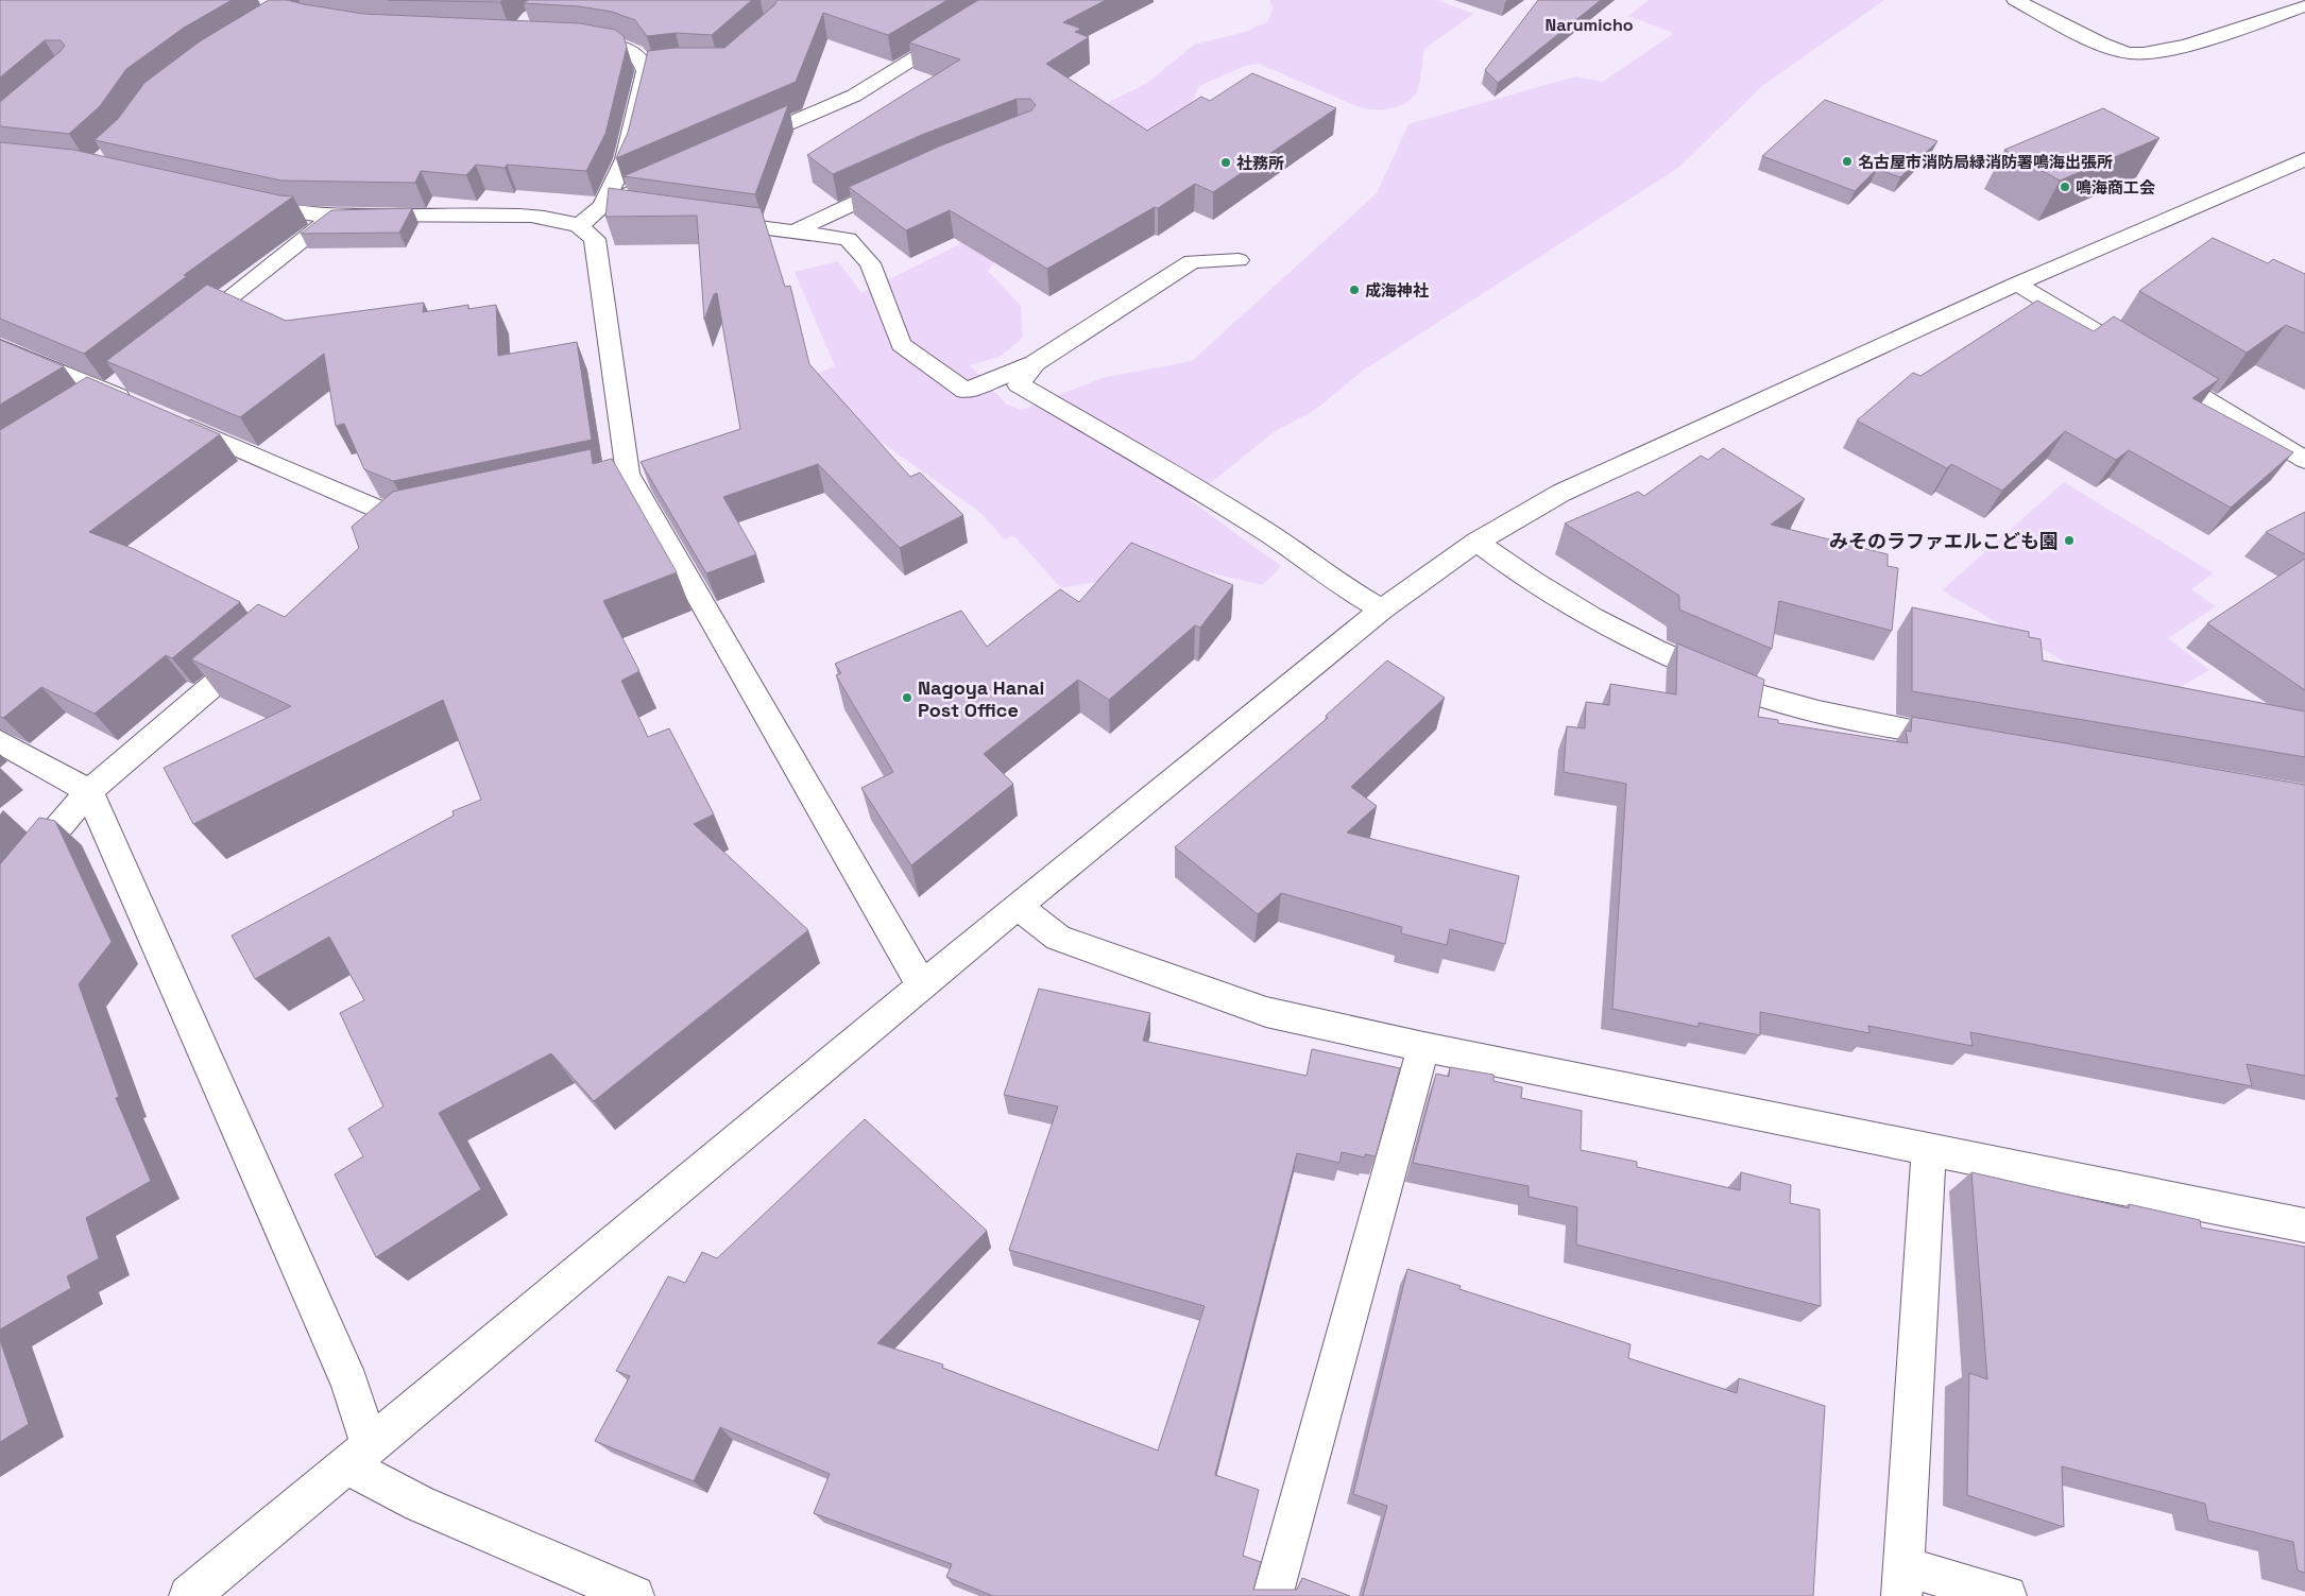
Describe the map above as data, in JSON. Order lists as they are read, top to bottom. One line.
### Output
{"districts":["Narumicho"],"places":["名古屋市消防局緑消防署鳴海出張所","社務所","鳴海商工会","成海神社","みそのラファエルこども園","Nagoya Hanai Post Office"]}
